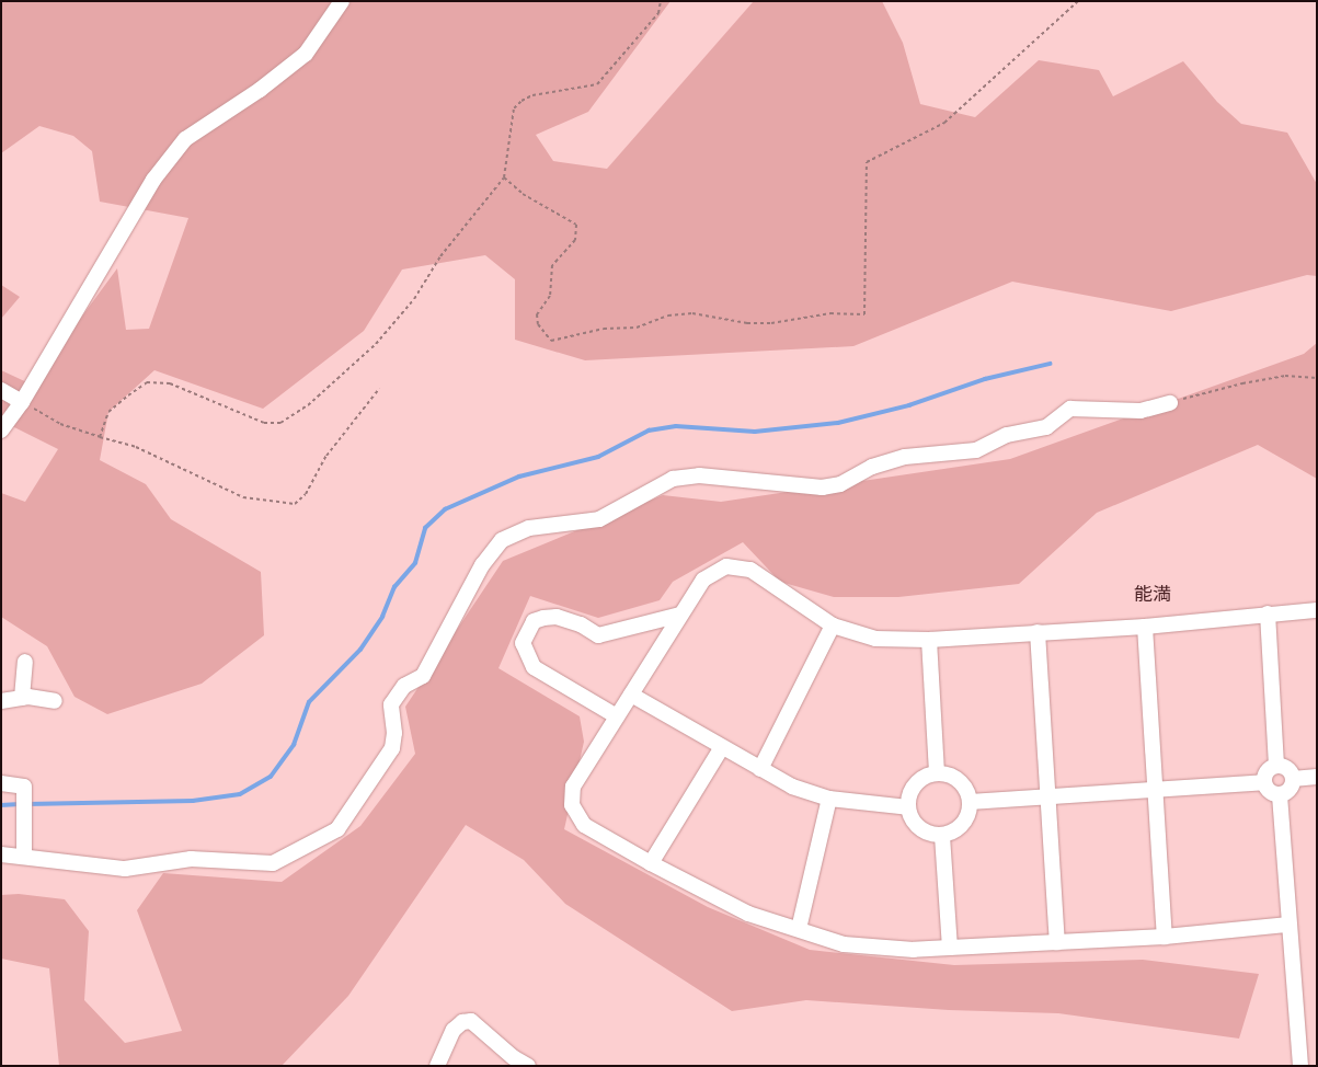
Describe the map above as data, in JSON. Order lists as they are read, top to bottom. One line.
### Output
{"districts":["能満"]}
